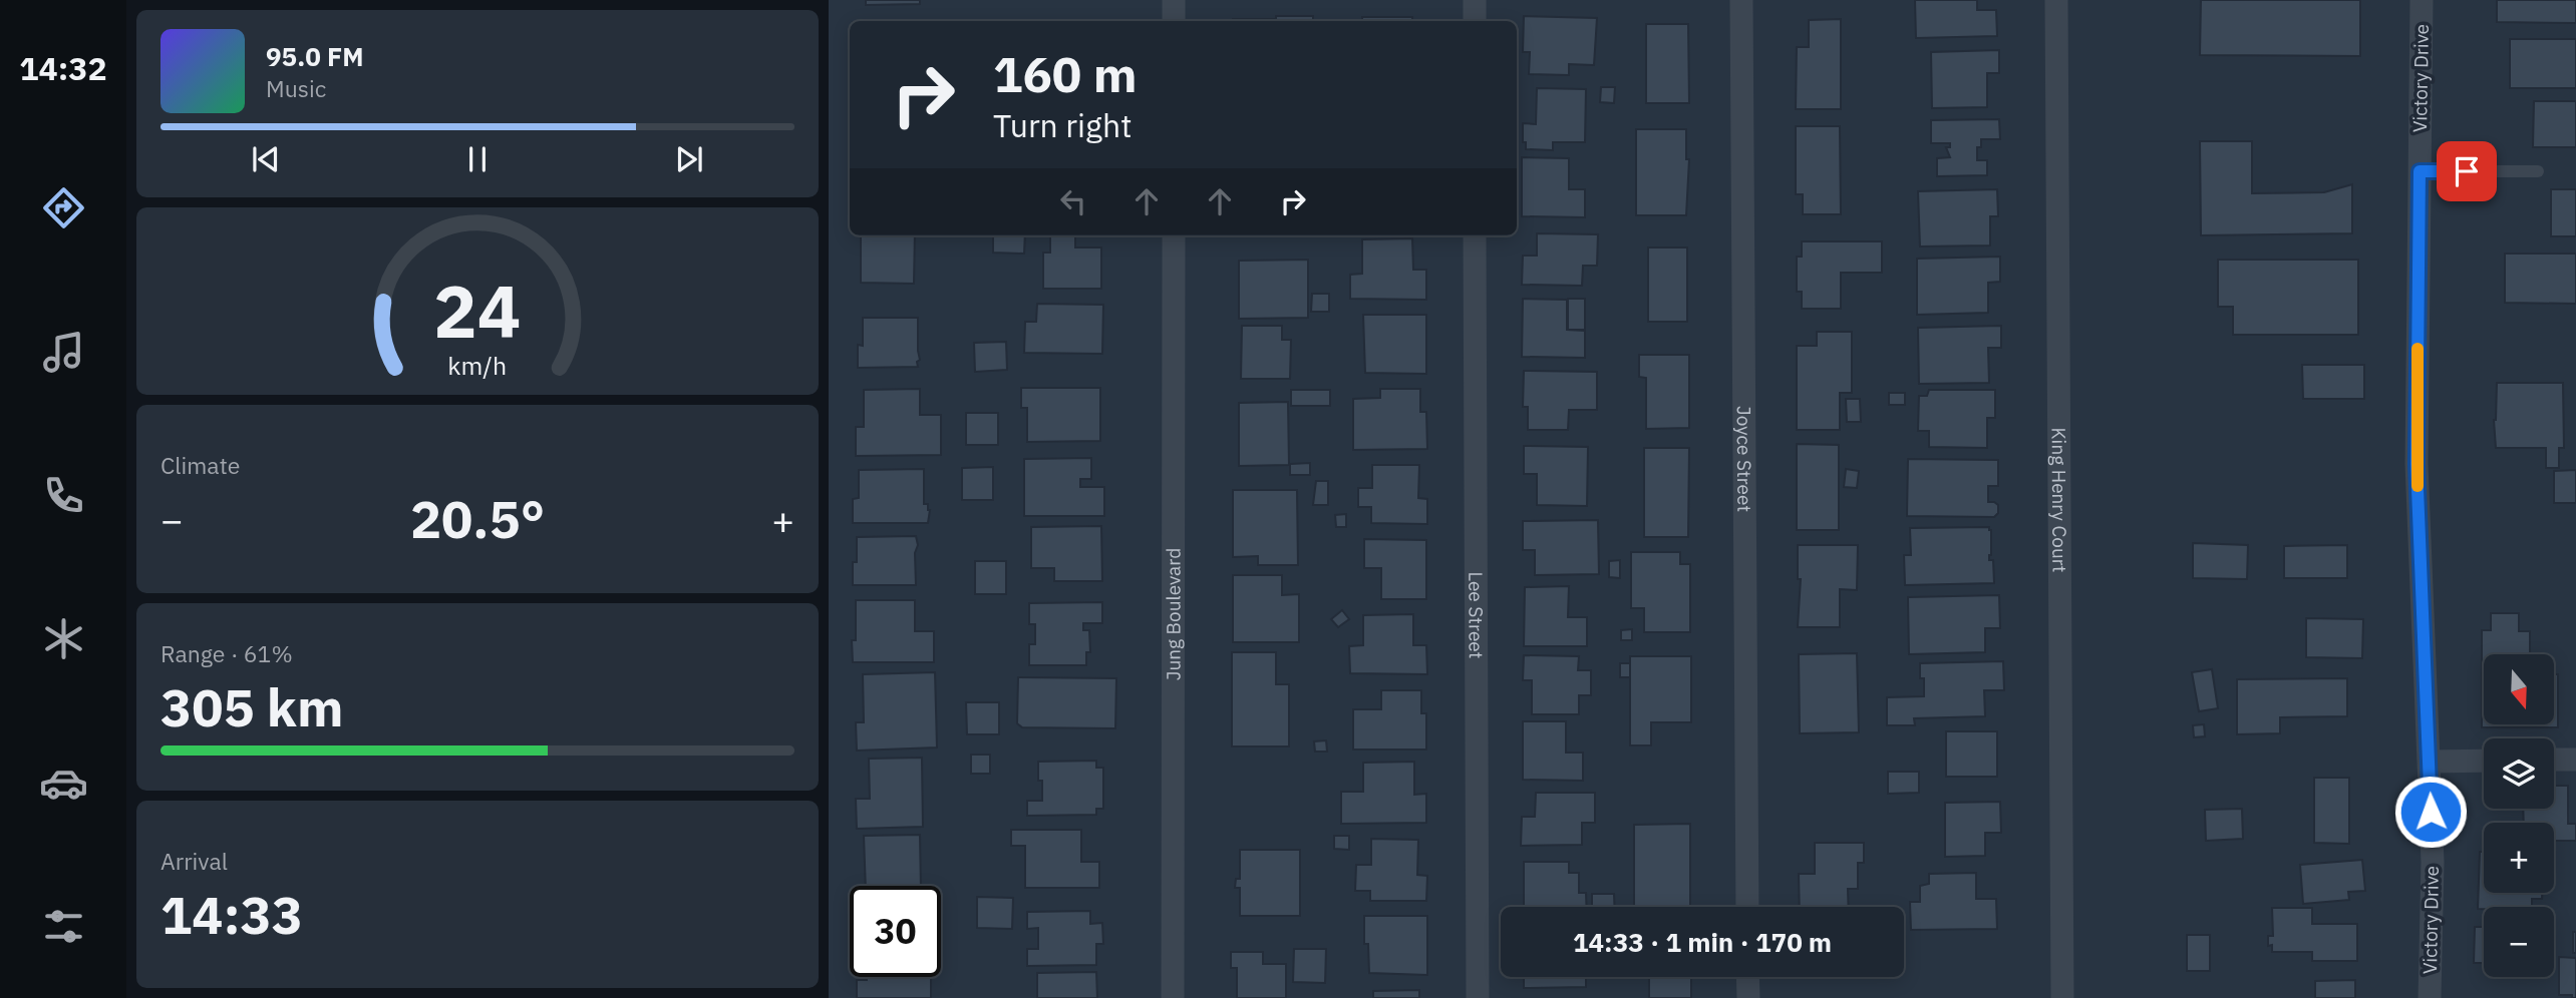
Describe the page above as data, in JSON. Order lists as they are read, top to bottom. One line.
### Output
{"streets":{"street":["Victory Drive","Joyce Street","King Henry Court","Jung Boulevard","Lee Street"]},"north":"bottom","page":{"tabs":"14:32","turn":["160 m","Turn right"],"song":["95.0 FM","Music"],"tile":["Climate",["Range · 61%","305 km"],["Arrival","14:33"]],"heat":["−","20.5°","+"],"map_buttons":["+","−"],"limit":"30","trip":"14:33 · 1 min · 170 m","gauge":["24","km/h"]}}
